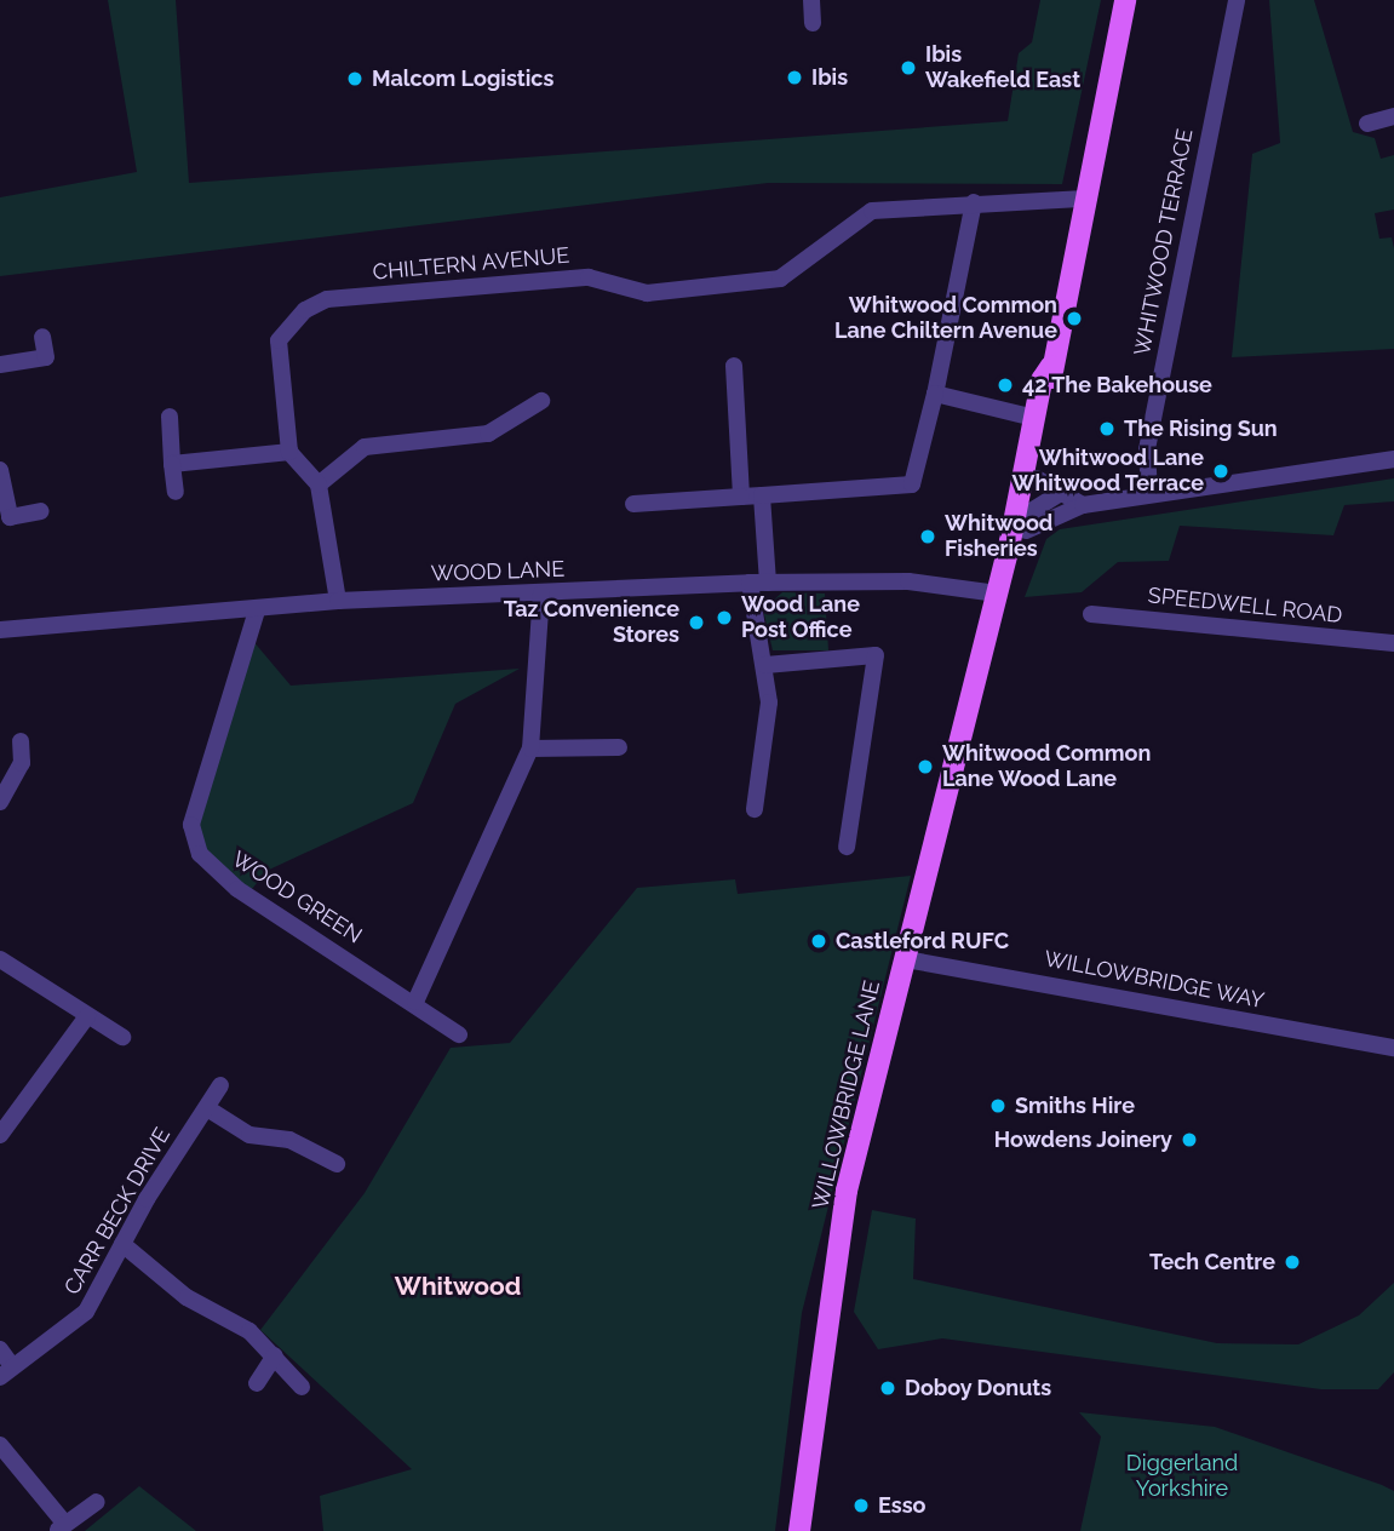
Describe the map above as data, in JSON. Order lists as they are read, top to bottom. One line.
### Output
{"streets":{"main road":["WILLOWBRIDGE LANE"],"street":["WHITWOOD TERRACE","CHILTERN AVENUE","WOOD LANE","SPEEDWELL ROAD","WOOD GREEN","WILLOWBRIDGE WAY","CARR BECK DRIVE"]},"crossings":[["WOOD LANE","WOOD GREEN"],["WOOD LANE","WILLOWBRIDGE LANE"],["WILLOWBRIDGE WAY","WILLOWBRIDGE LANE"]],"districts":["Whitwood"],"parks":["Diggerland Yorkshire"],"places":["Ibis Wakefield East","Ibis","Malcom Logistics","Whitwood Common Lane Chiltern Avenue","42 The Bakehouse","The Rising Sun","Whitwood Lane Whitwood Terrace","Whitwood Fisheries","Wood Lane Post Office","Taz Convenience Stores","Whitwood Common Lane Wood Lane","Castleford RUFC","Smiths Hire","Howdens Joinery","Tech Centre","Doboy Donuts","Esso"]}
